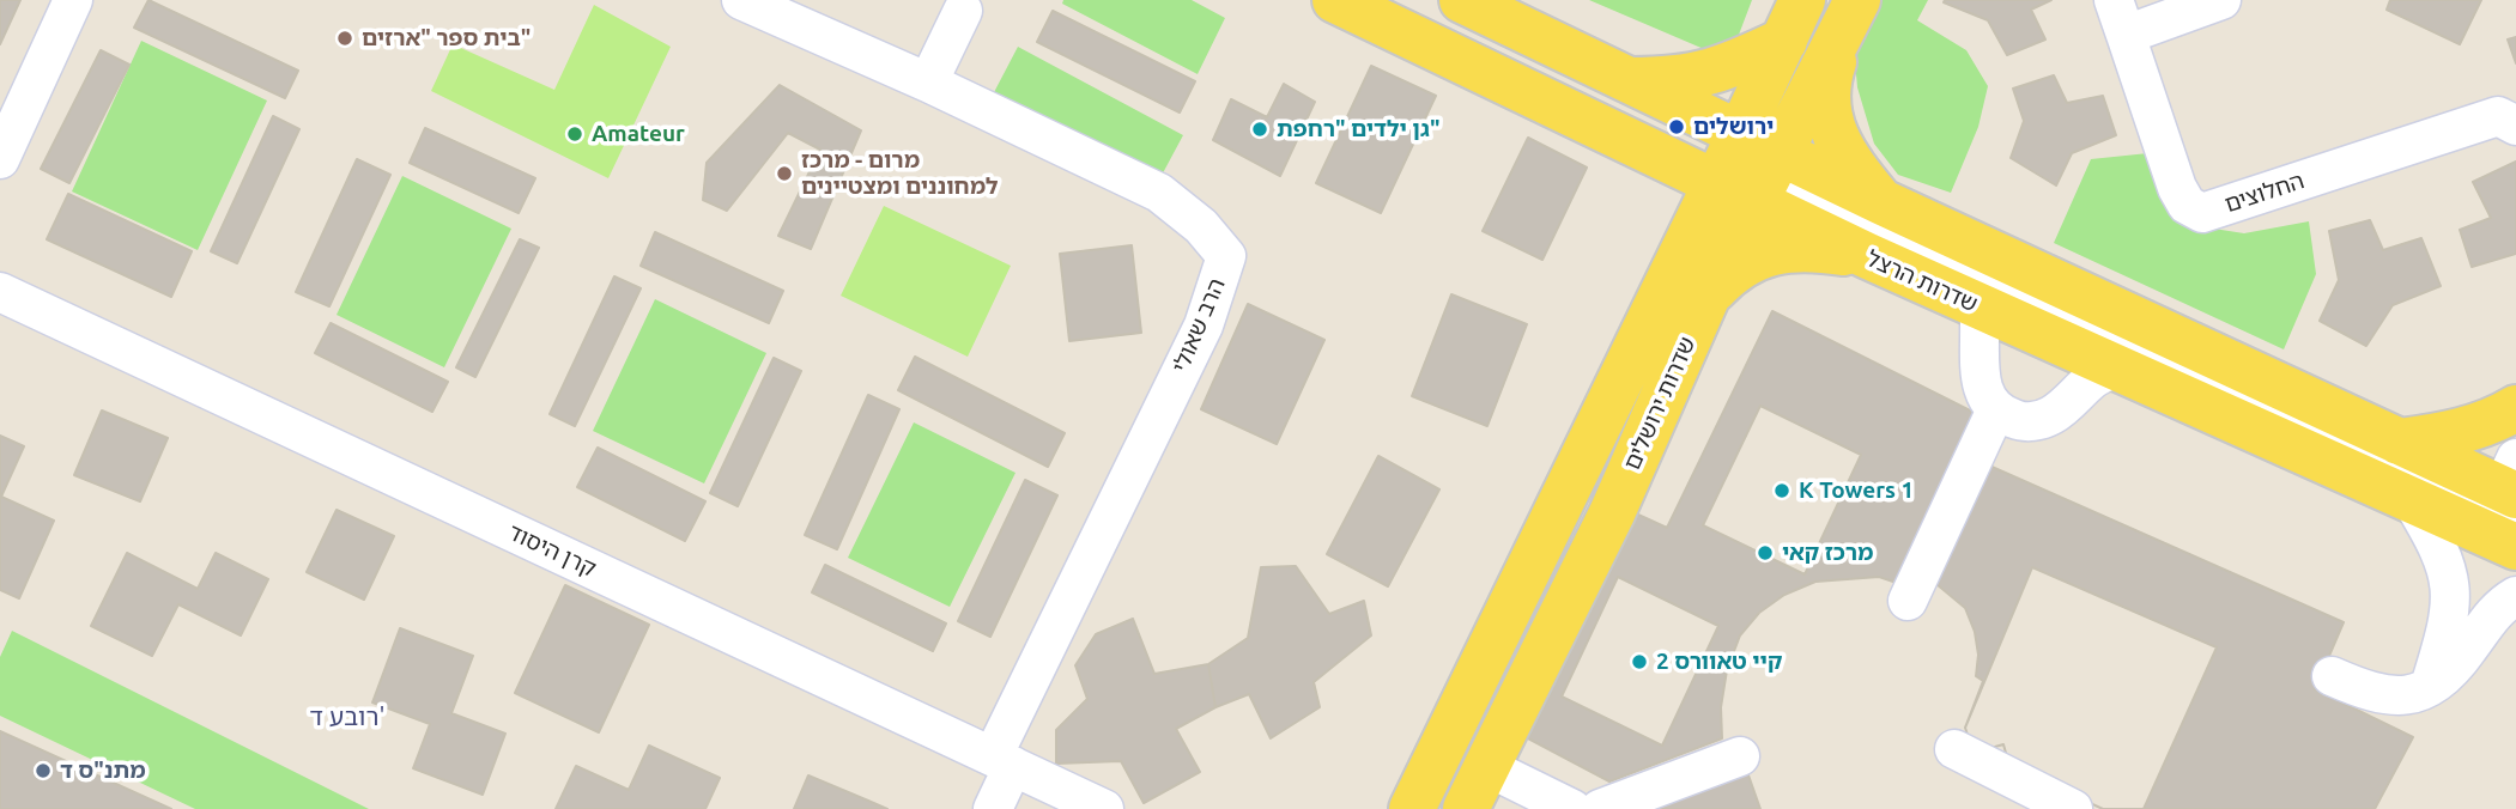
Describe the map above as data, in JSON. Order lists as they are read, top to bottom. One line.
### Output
{"streets":{"main road":["שדרות הרצל","שדרות ירושלים"],"street":["החלוצים","הרב שאולי","קרן היסוד"]},"crossings":[["שדרות הרצל","שדרות ירושלים"],["הרב שאולי","קרן היסוד"]],"districts":["רובע ד'"],"places":["בית ספר \"ארזים\"","ירושלים","גן ילדים \"רחפת\"","Amateur","מרום - מרכז למחוננים ומצטיינים","K Towers 1","מרכז קאי","קיי טאוורס 2","מתנ\"ס ד"]}
